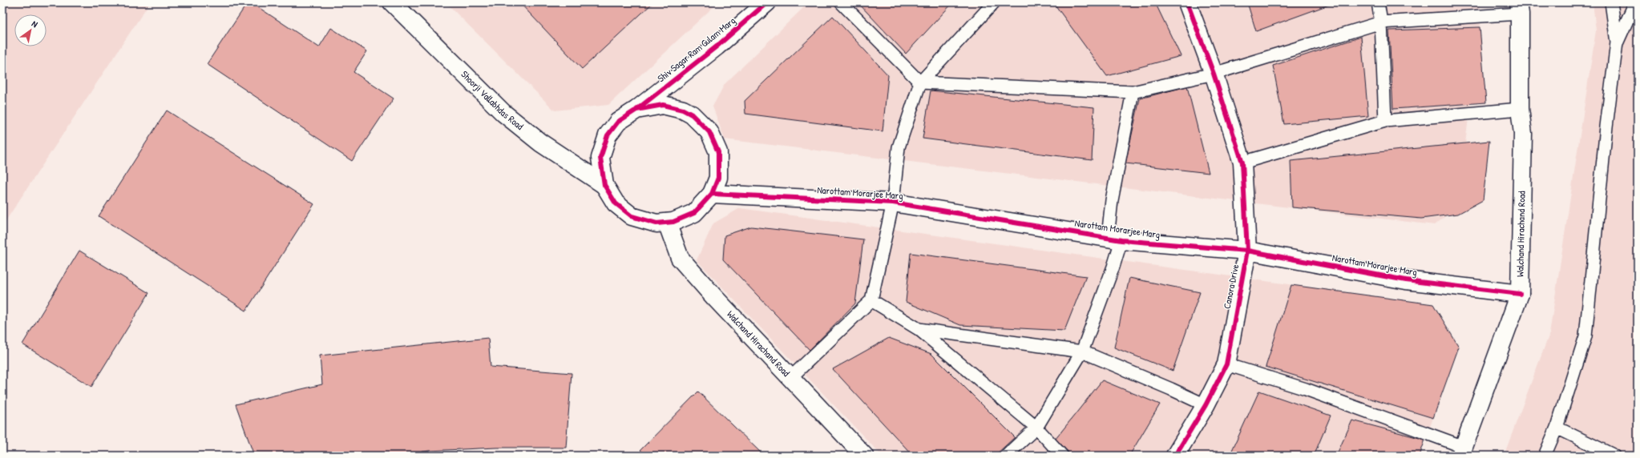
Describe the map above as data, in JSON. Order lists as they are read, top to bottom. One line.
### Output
{"streets":{"street":["Shiv Sagar Ram Gulam Marg","Shoorji Vallabhdas Road","Narottam Morarjee Marg","Walchand Hirachand Road","Canora Drive"]},"crossings":[["Shiv Sagar Ram Gulam Marg","Shoorji Vallabhdas Road"],["Narottam Morarjee Marg","Walchand Hirachand Road"],["Narottam Morarjee Marg","Canora Drive"]],"north":"top right"}
